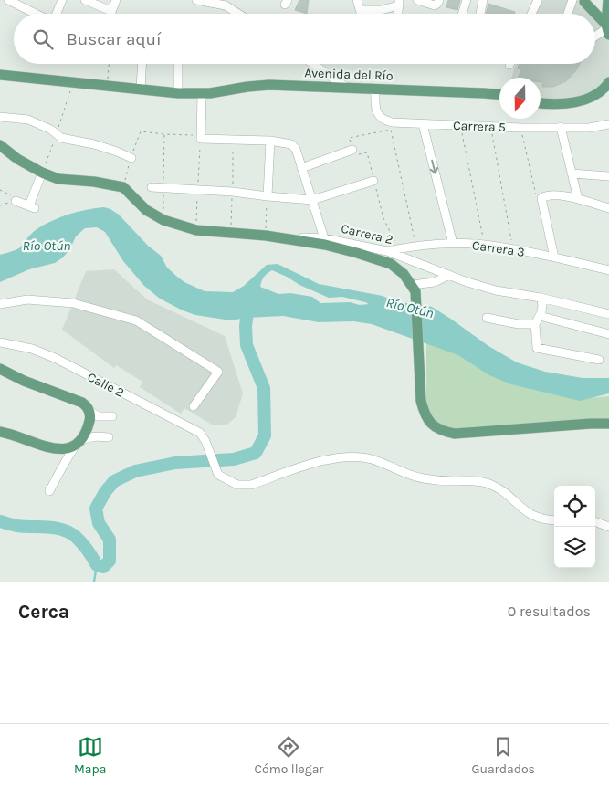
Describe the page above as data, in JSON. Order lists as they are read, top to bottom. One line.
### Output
{"streets":{"main road":["Avenida del Río","Carrera 2"],"street":["Carrera 5","Carrera 3","Calle 2"]},"crossings":[["Avenida del Río","Carrera 5"],["Carrera 2","Carrera 3"]],"water":["Río Otún"],"north":"bottom","page":{"search":"Buscar aquí","heading":["Cerca","0 resultados"],"nav":["Mapa","Cómo llegar","Guardados"]}}
